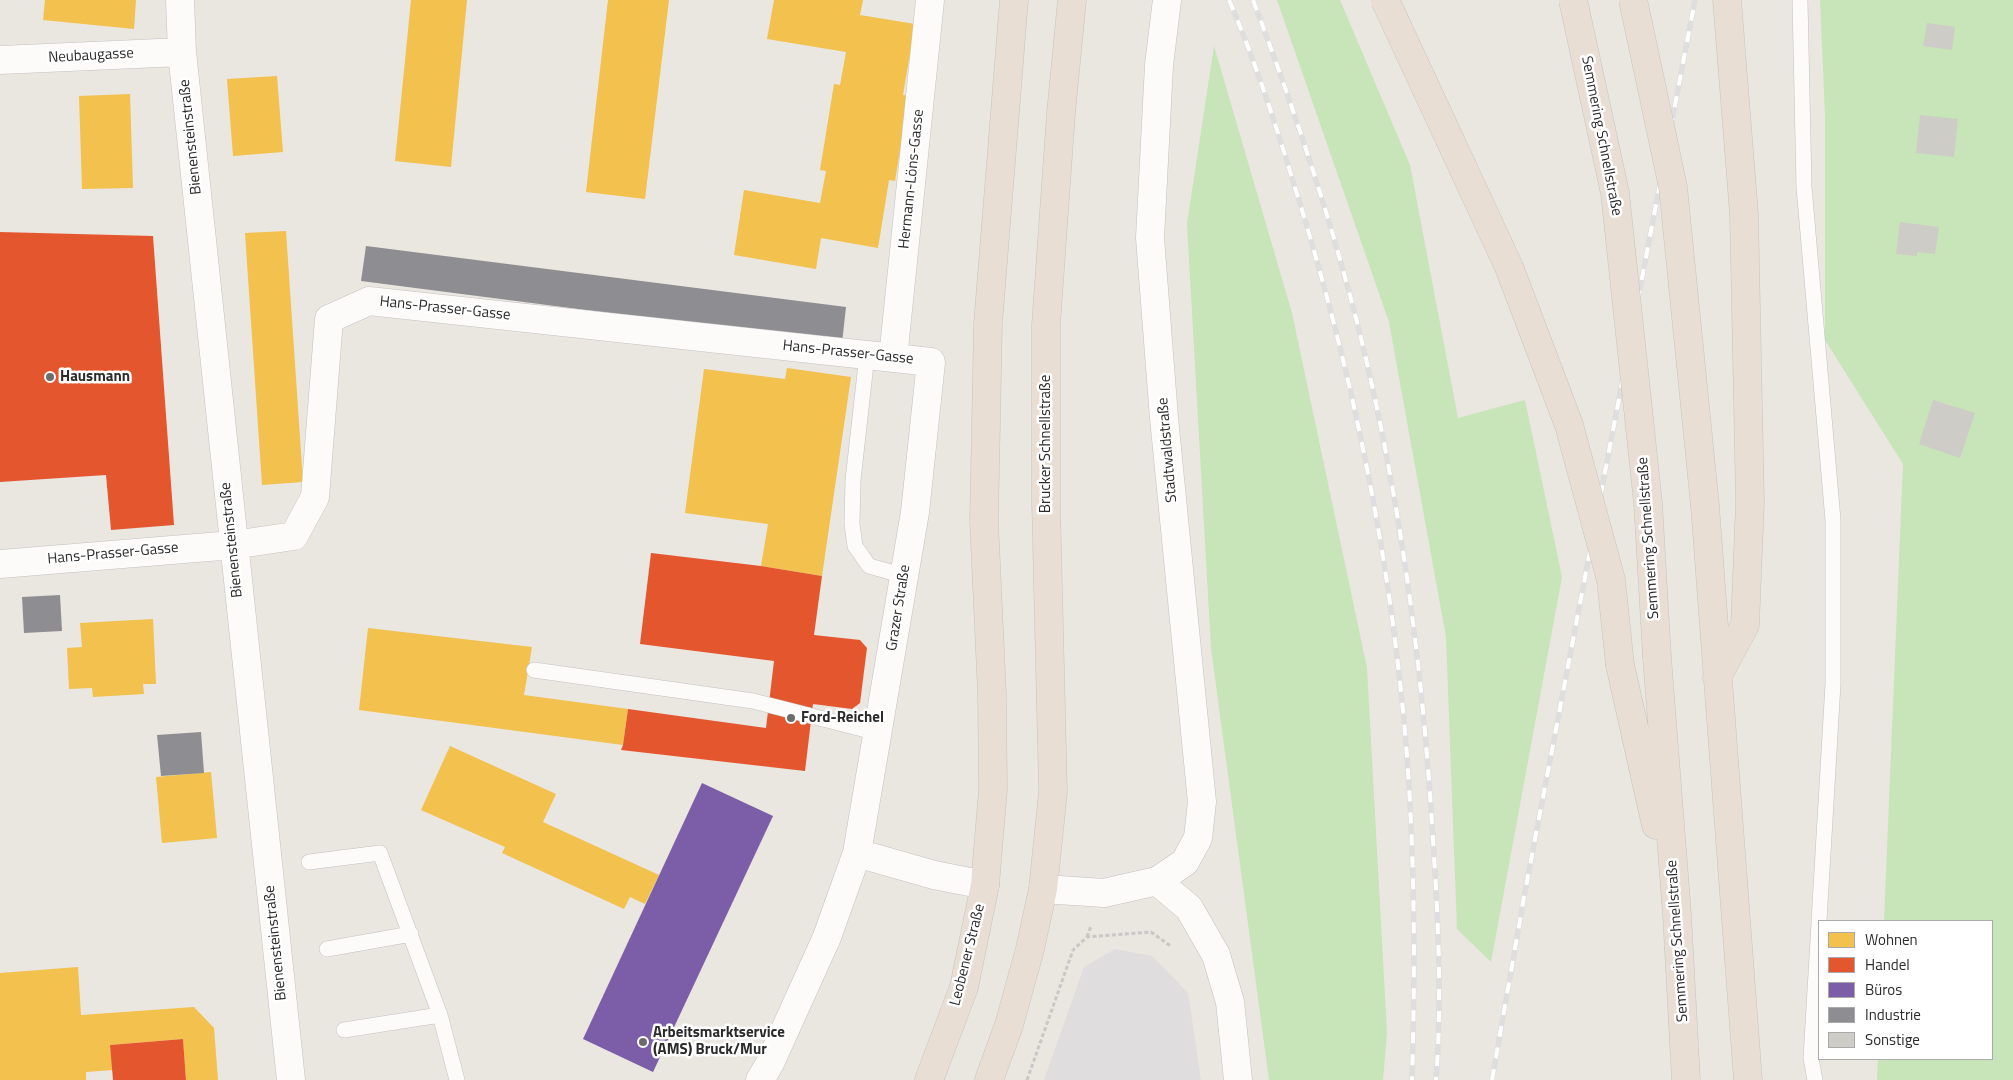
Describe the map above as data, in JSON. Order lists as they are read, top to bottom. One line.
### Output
{"streets":{"highway":["Semmering Schnellstraße","Brucker Schnellstraße","Leobener Straße"],"street":["Neubaugasse","Bienensteinstraße","Hermann-Löns-Gasse","Hans-Prasser-Gasse","Stadtwaldstraße","Grazer Straße"]},"crossings":[["Neubaugasse","Bienensteinstraße"],["Bienensteinstraße","Hans-Prasser-Gasse"],["Hermann-Löns-Gasse","Hans-Prasser-Gasse"],["Hans-Prasser-Gasse","Grazer Straße"],["Brucker Schnellstraße","Stadtwaldstraße"]],"places":["Hausmann","Ford-Reichel","Arbeitsmarktservice (AMS) Bruck/Mur"],"legend":["Wohnen","Handel","Büros","Industrie","Sonstige"]}
